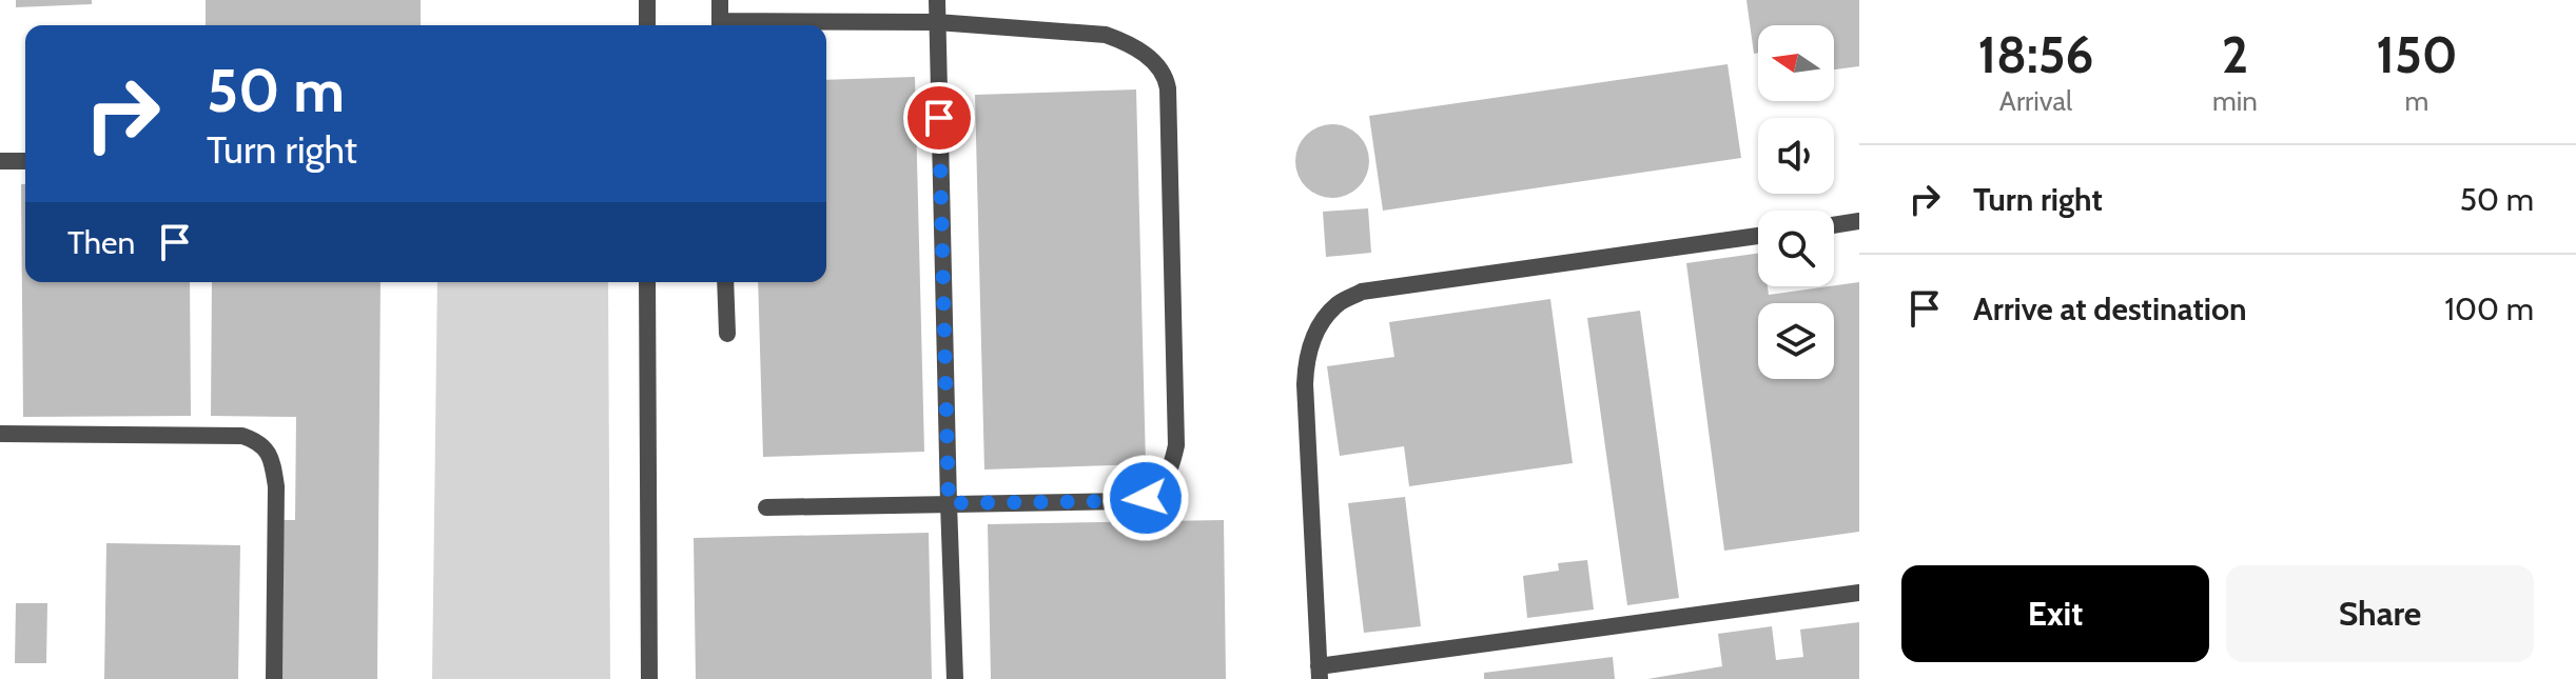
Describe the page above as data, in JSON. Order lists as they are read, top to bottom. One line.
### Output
{"north":"left","page":{"eta":["18:56","Arrival","2","min","150","m"],"turn":["50 m","Turn right"],"list":[{"name":"Turn right","value":"50 m"},{"name":"Arrive at destination","value":"100 m"}],"then":"Then","buttons":["Exit","Share"]}}
